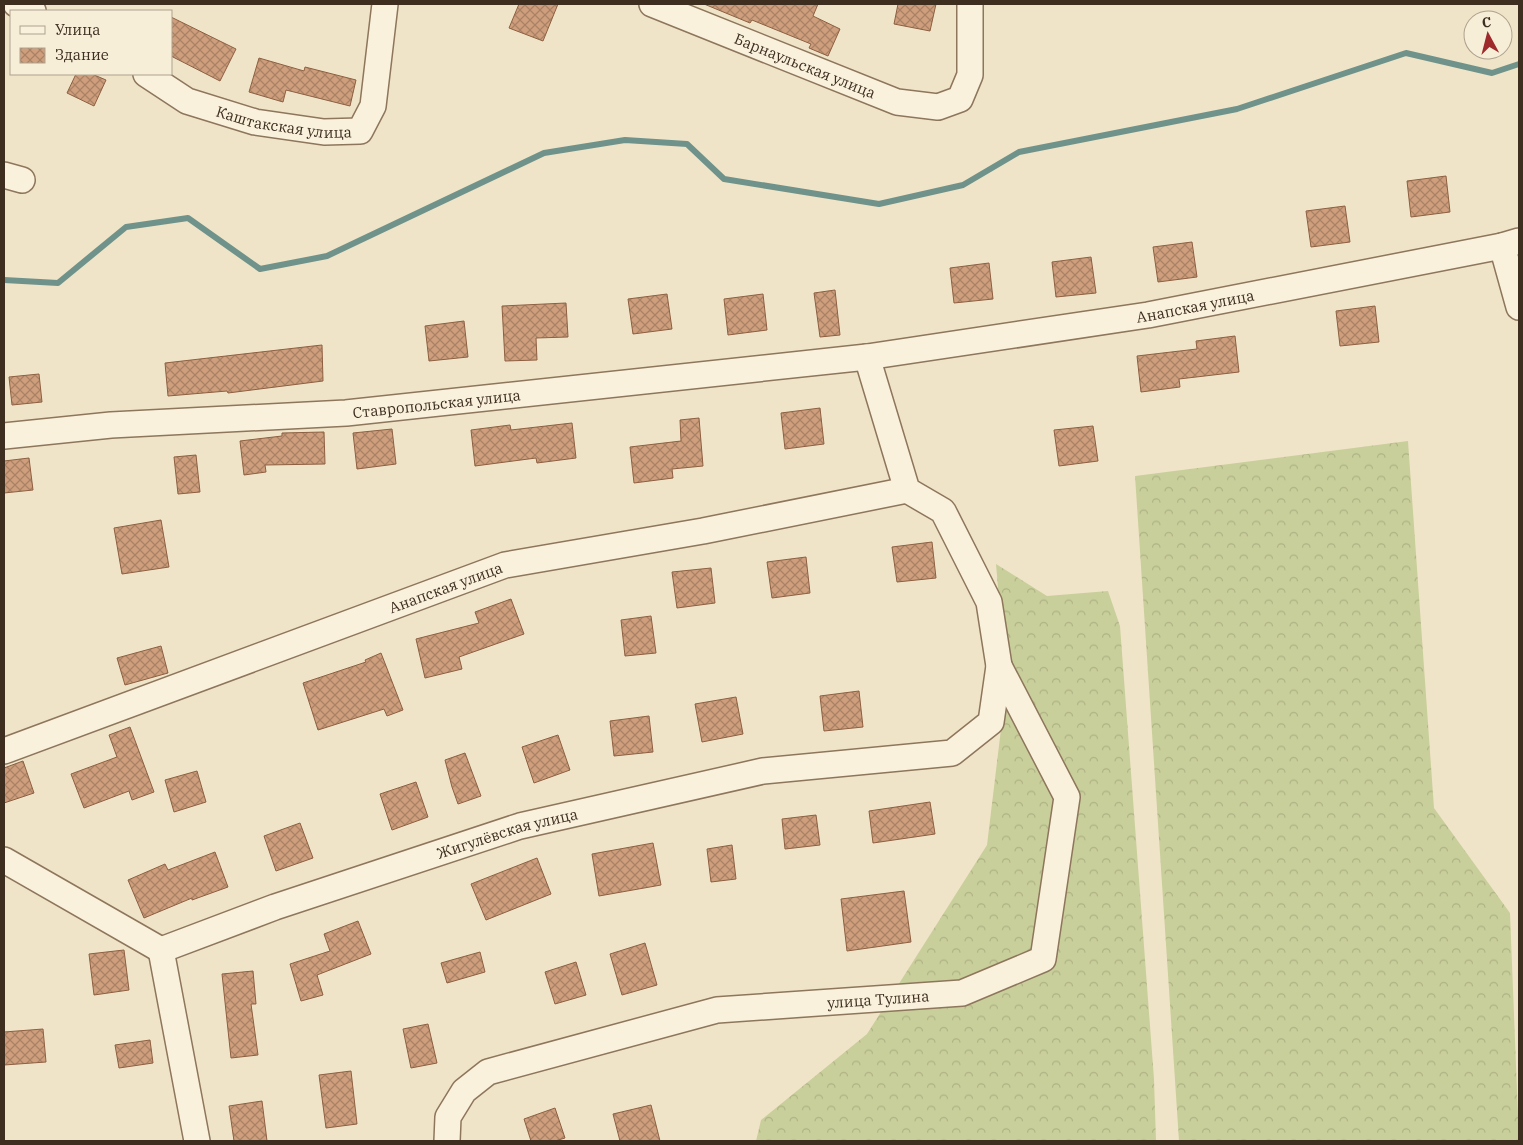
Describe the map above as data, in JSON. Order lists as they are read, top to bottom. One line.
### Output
{"streets":{"street":["Барнаульская улица","Каштакская улица","Анапская улица","Ставропольская улица","Жигулёвская улица","улица Тулина"]},"crossings":[["Анапская улица","Ставропольская улица"],["Жигулёвская улица","улица Тулина"]],"legend":["Улица","Здание"],"north":"top"}
